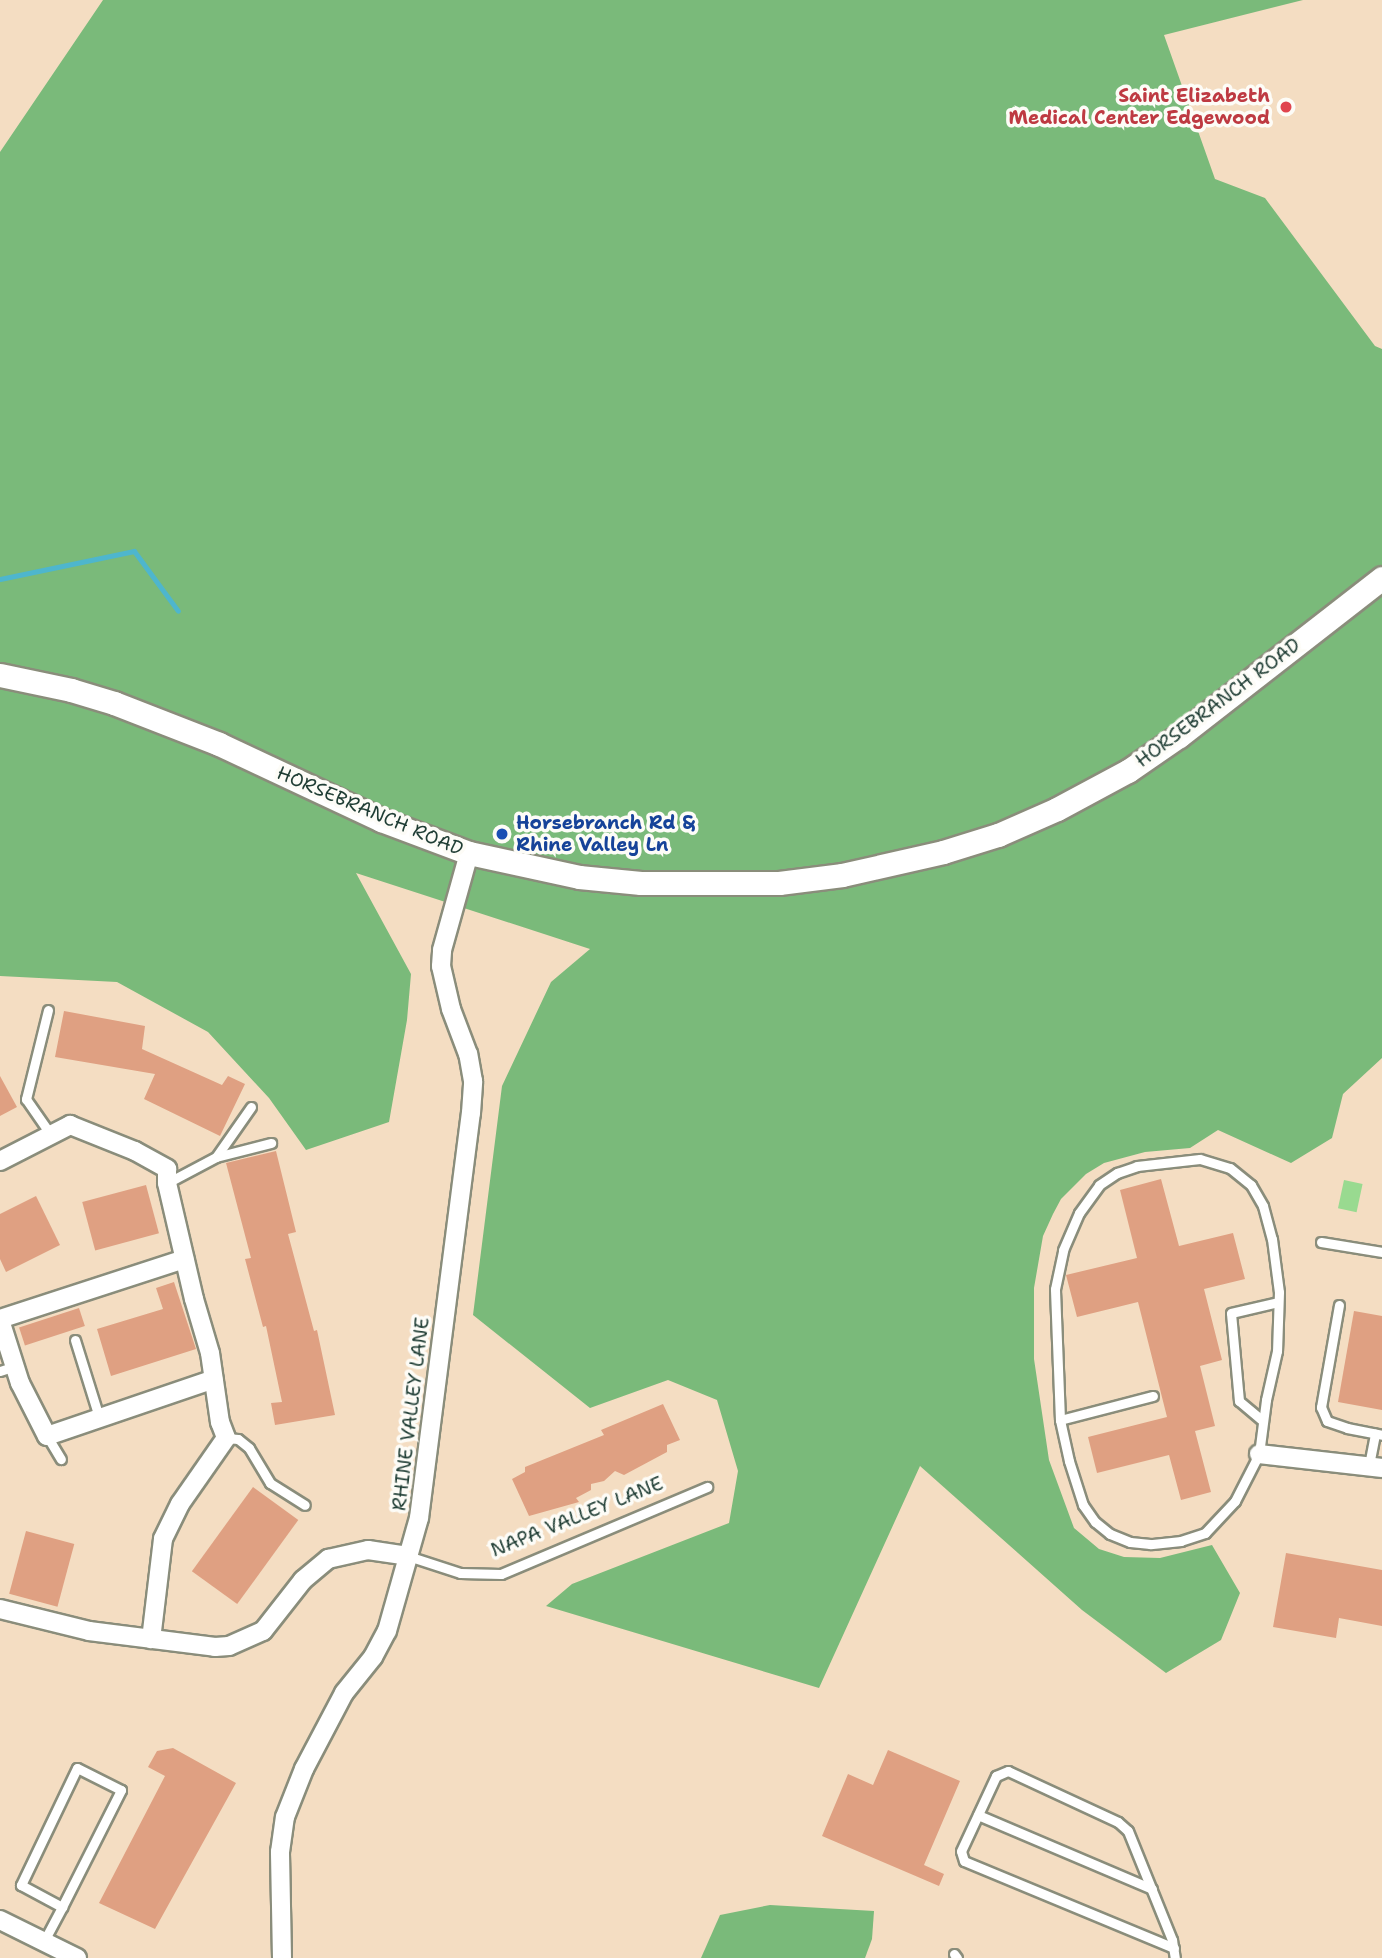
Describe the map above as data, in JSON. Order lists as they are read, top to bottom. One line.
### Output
{"streets":{"street":["HORSEBRANCH ROAD","RHINE VALLEY LANE","NAPA VALLEY LANE"]},"crossings":[["HORSEBRANCH ROAD","RHINE VALLEY LANE"],["RHINE VALLEY LANE","NAPA VALLEY LANE"]],"places":["Saint Elizabeth Medical Center Edgewood","Horsebranch Rd & Rhine Valley Ln"]}
